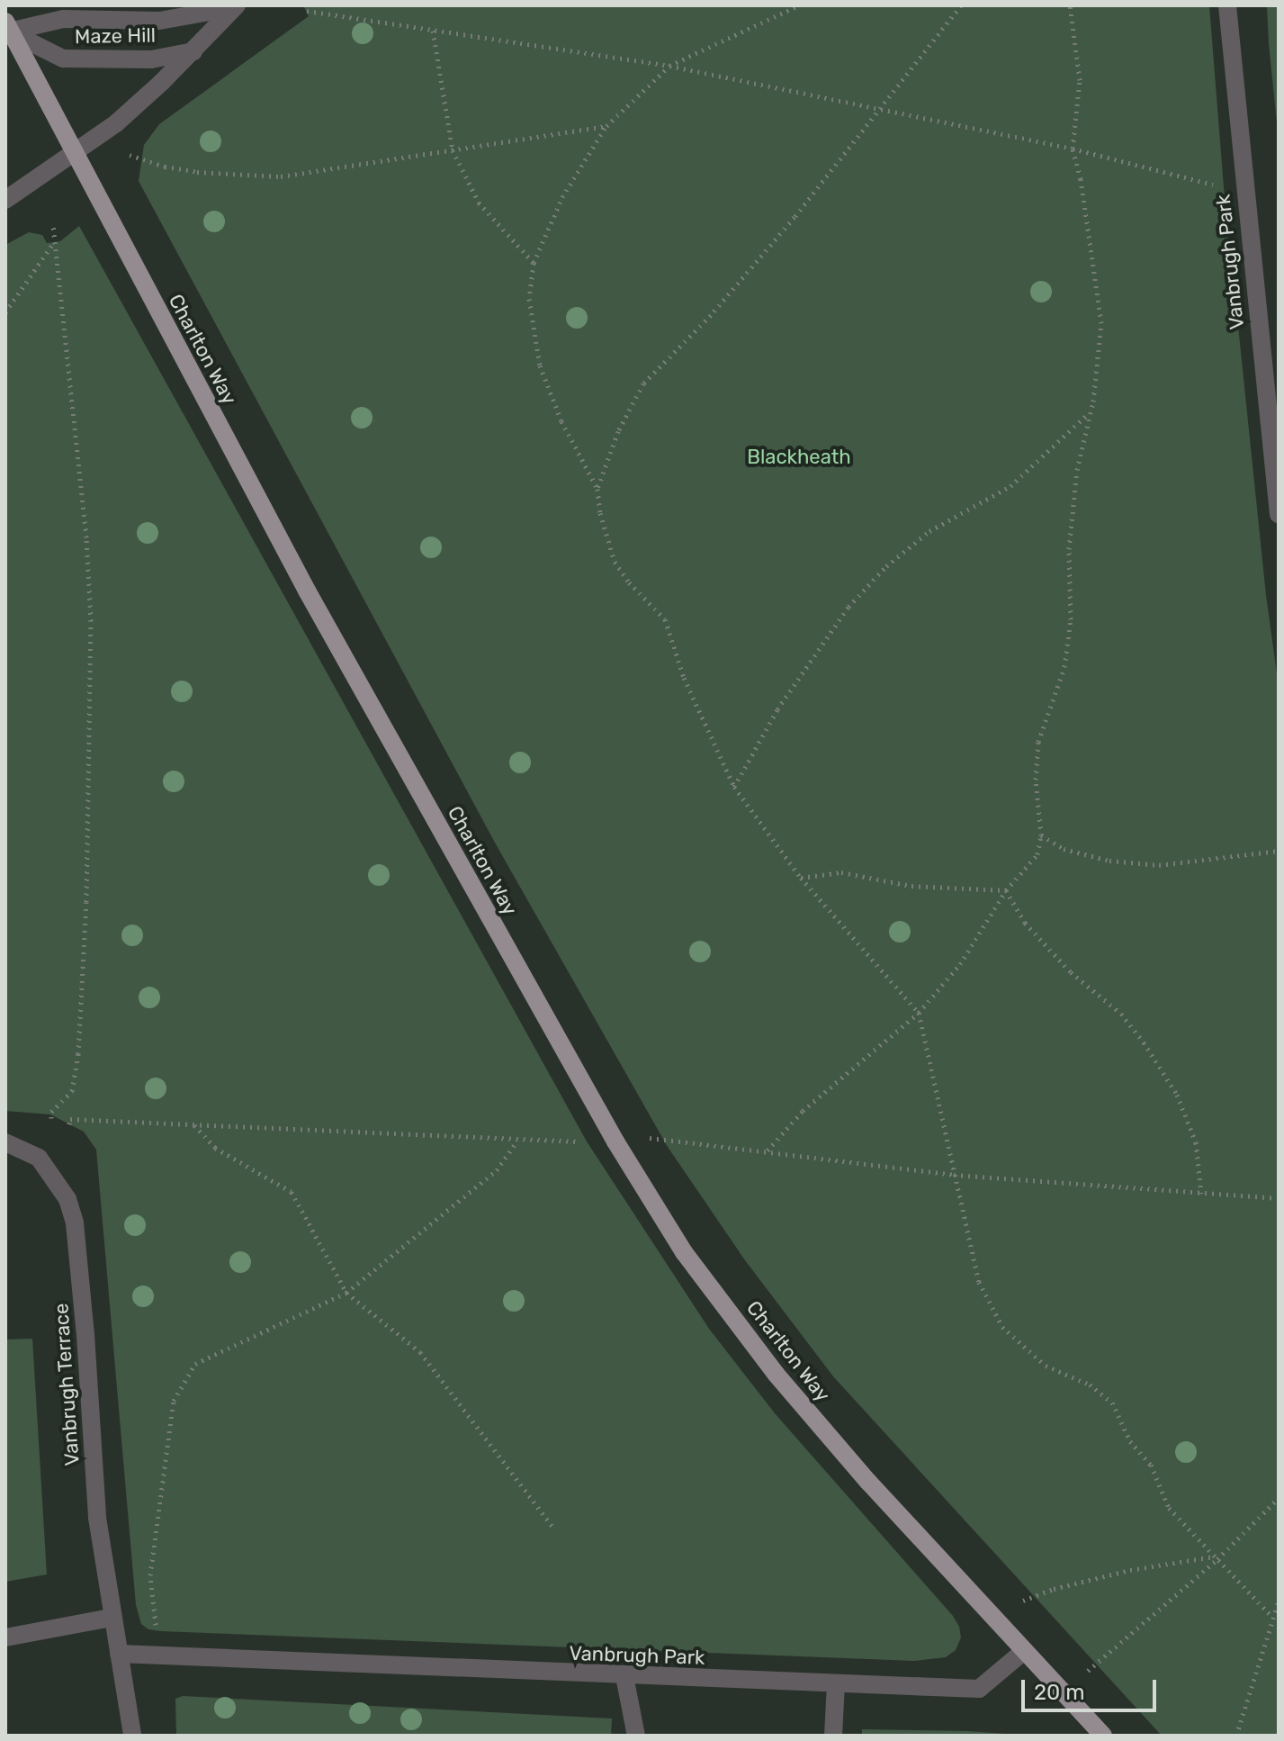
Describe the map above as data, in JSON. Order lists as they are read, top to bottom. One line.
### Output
{"streets":{"main road":["Charlton Way"],"street":["Maze Hill","Vanbrugh Park","Vanbrugh Terrace"]},"crossings":[["Maze Hill","Charlton Way"],["Vanbrugh Park","Charlton Way"],["Vanbrugh Park","Vanbrugh Terrace"]],"parks":["Blackheath"],"scale_bar":"20 m"}
